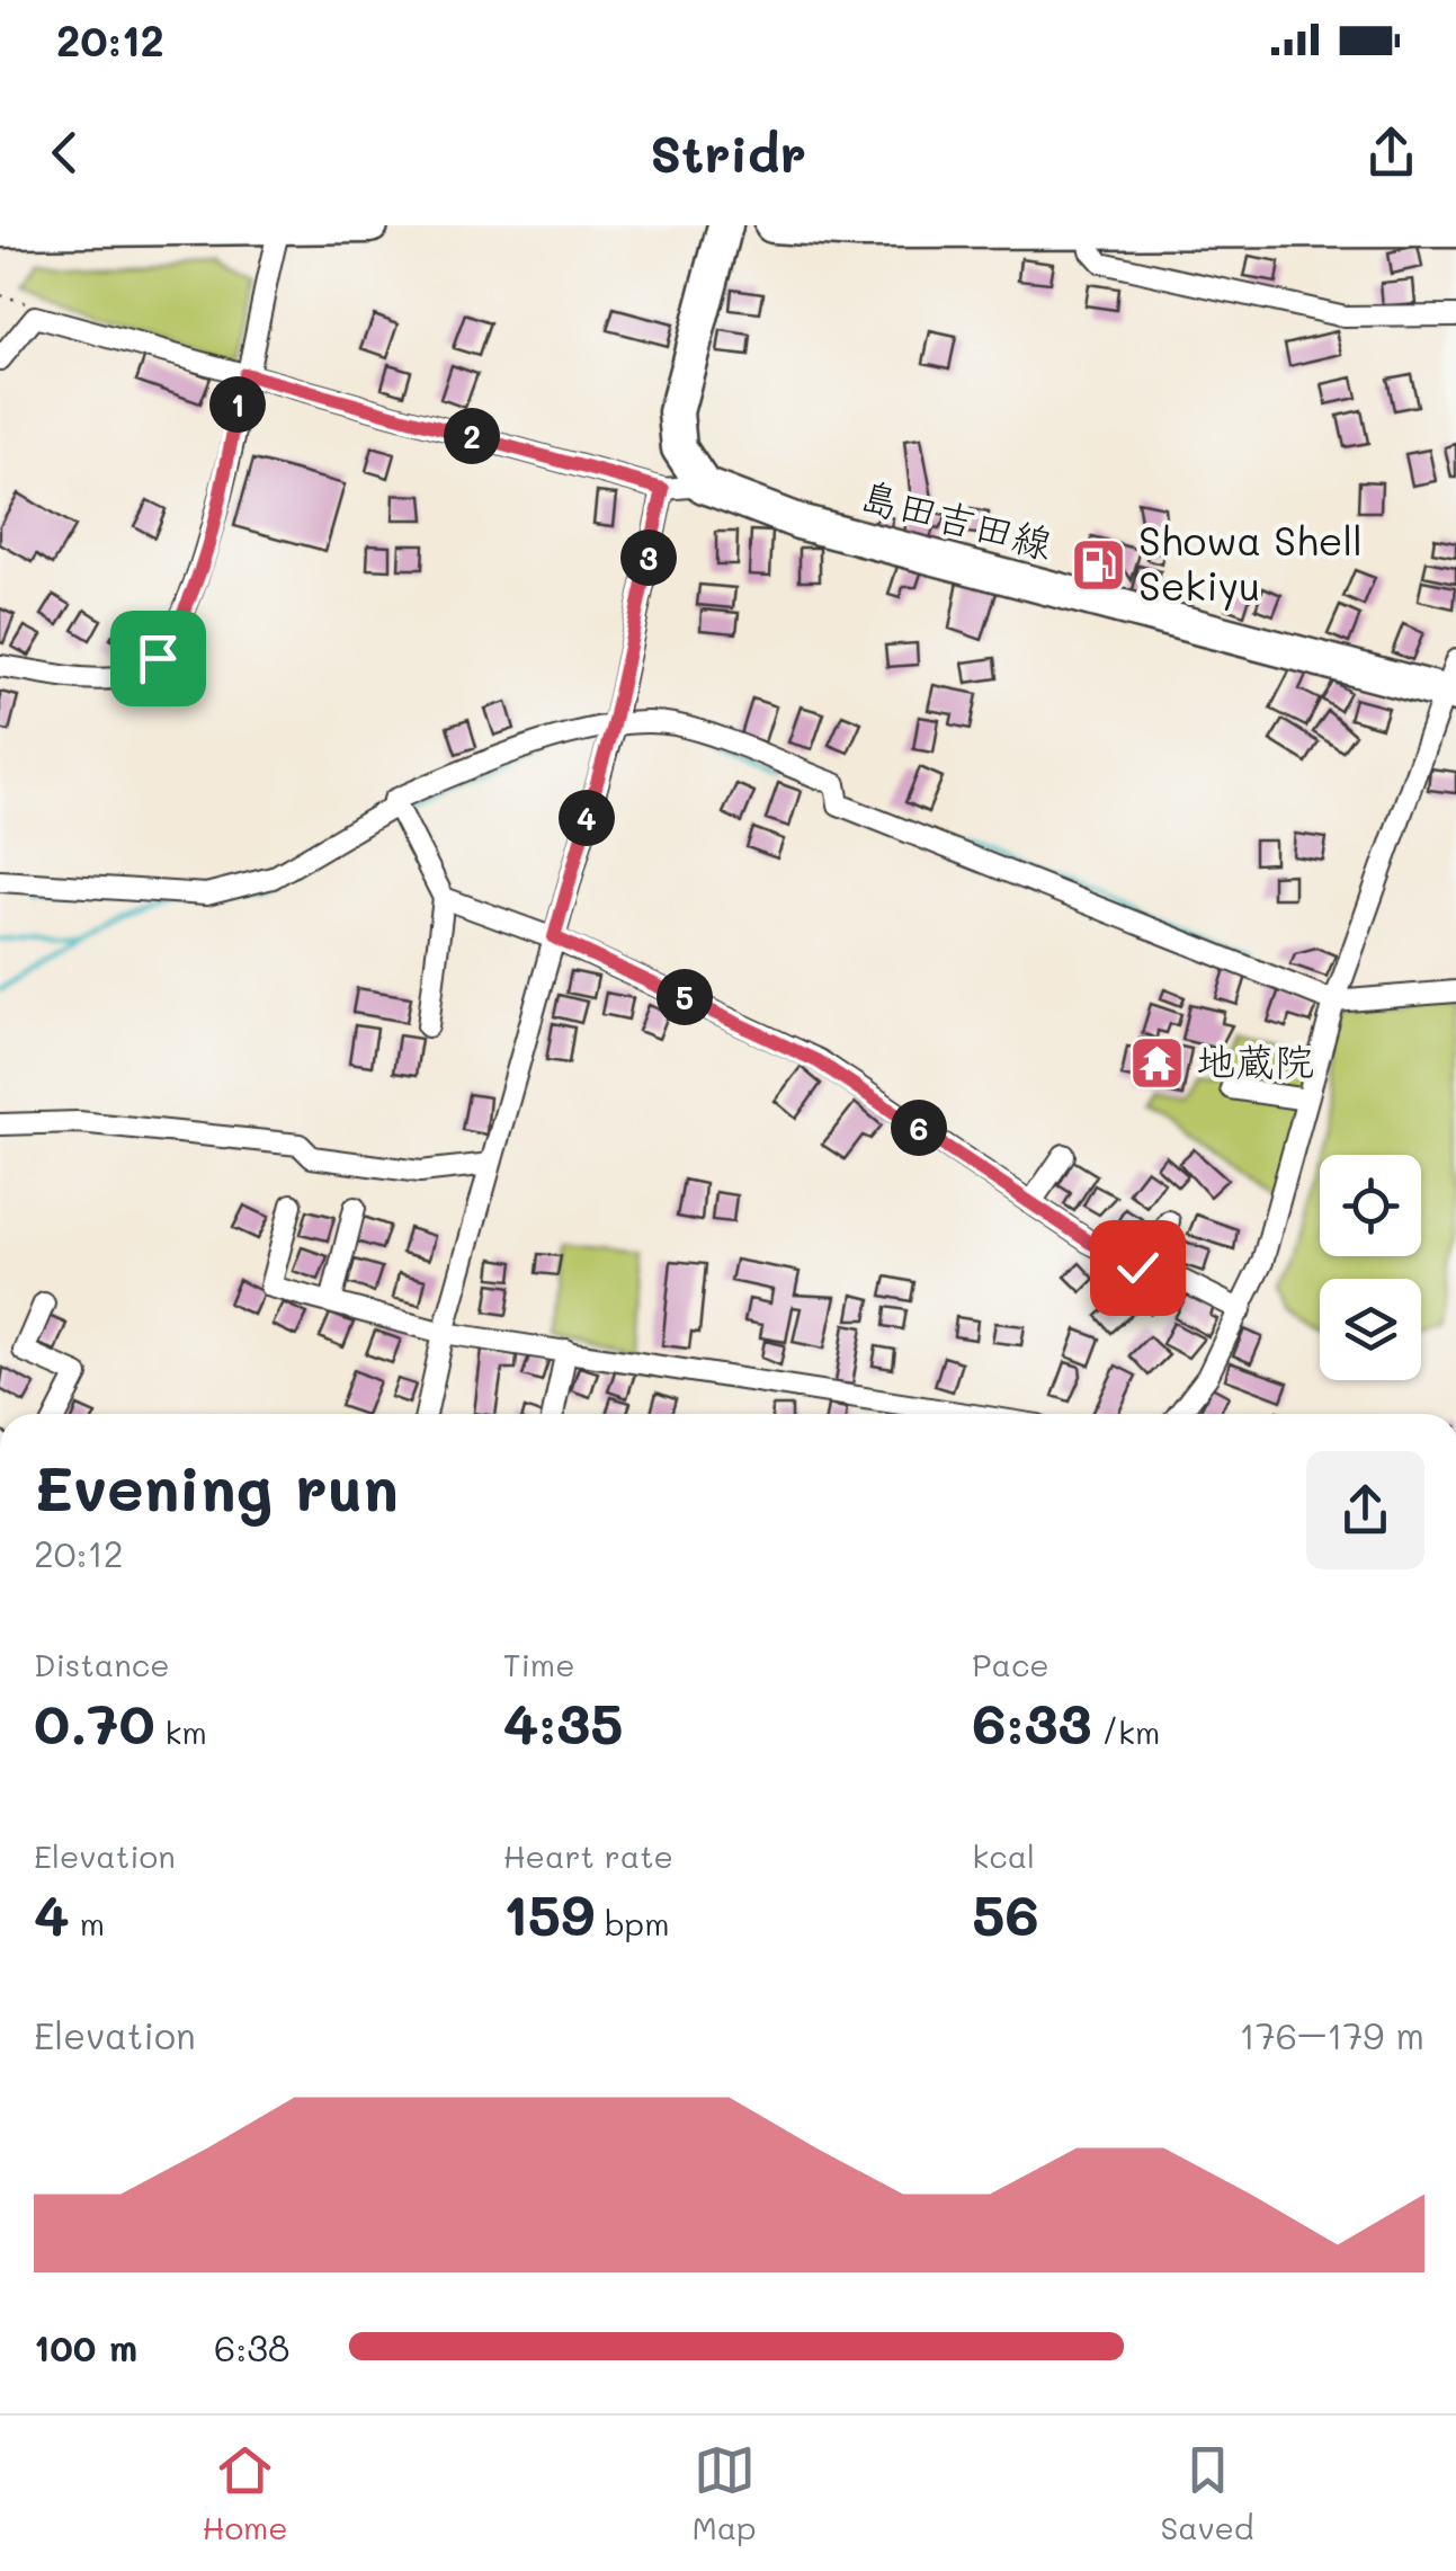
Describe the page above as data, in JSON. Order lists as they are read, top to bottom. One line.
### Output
{"streets":{"main road":["島田吉田線"]},"places":{"fuel station":["Showa Shell Sekiyu"],"temple":["地蔵院"]},"page":{"status":"20:12","header":"Stridr","pins":["1","2","3","4","5","6"],"heading":["Evening run","20:12"],"stats":[["Distance","0.70 km"],["Time","4:35"],["Pace","6:33 /km"],["Elevation","4 m"],["Heart rate","159 bpm"],["kcal","56"]],"chart":["Elevation","176–179 m"],"list":[{"name":"100 m","note":"6:38"}],"tabs":["Home","Map","Saved"]}}
